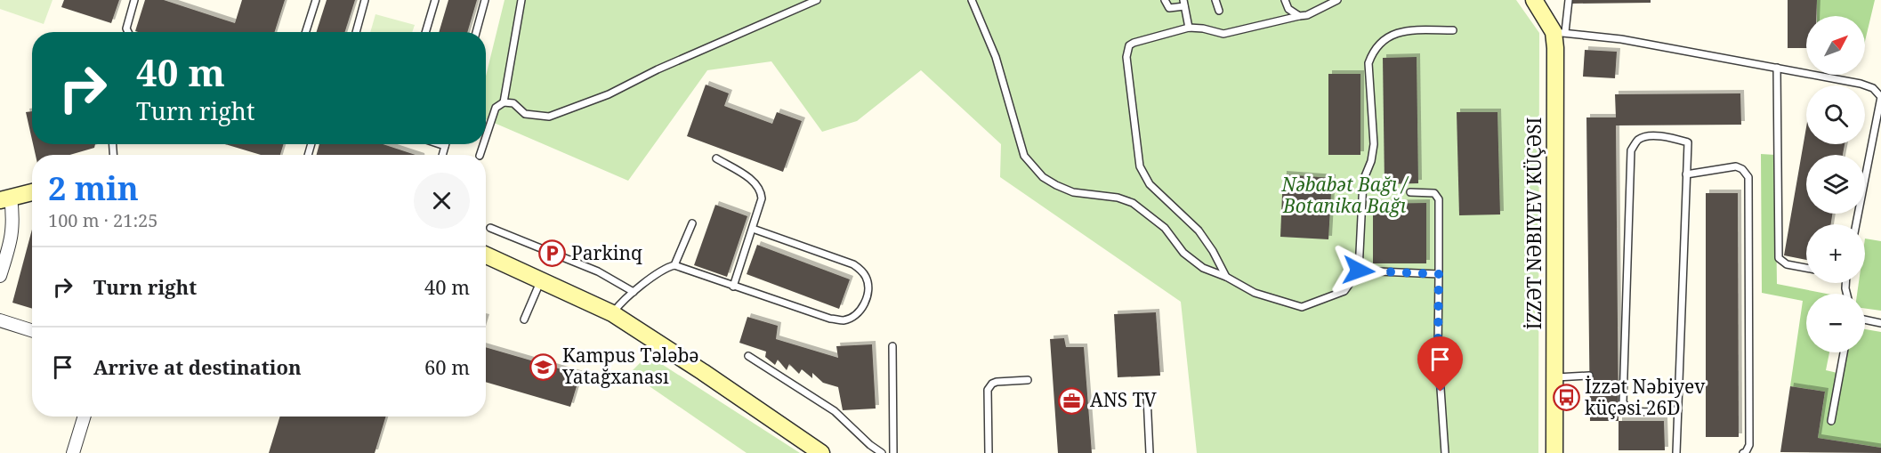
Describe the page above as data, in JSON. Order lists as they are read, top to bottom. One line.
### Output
{"streets":{"main road":["İZZƏT NƏBIYEV KÜÇƏSI"]},"parks":["Nəbabət Bağı / Botanika Bağı"],"places":{"parking":["Parkinq"],"school or university":["Kampus Tələbə Yatağxanası"],"bus stop":["İzzət Nəbiyev küçəsi 26D"],"office":["ANS TV"]},"north":"top right","page":{"map_buttons":["+","−"],"turn":["40 m","Turn right"],"heading":["2 min","100 m · 21:25"],"list":[{"name":"Turn right","value":"40 m"},{"name":"Arrive at destination","value":"60 m"}]}}
